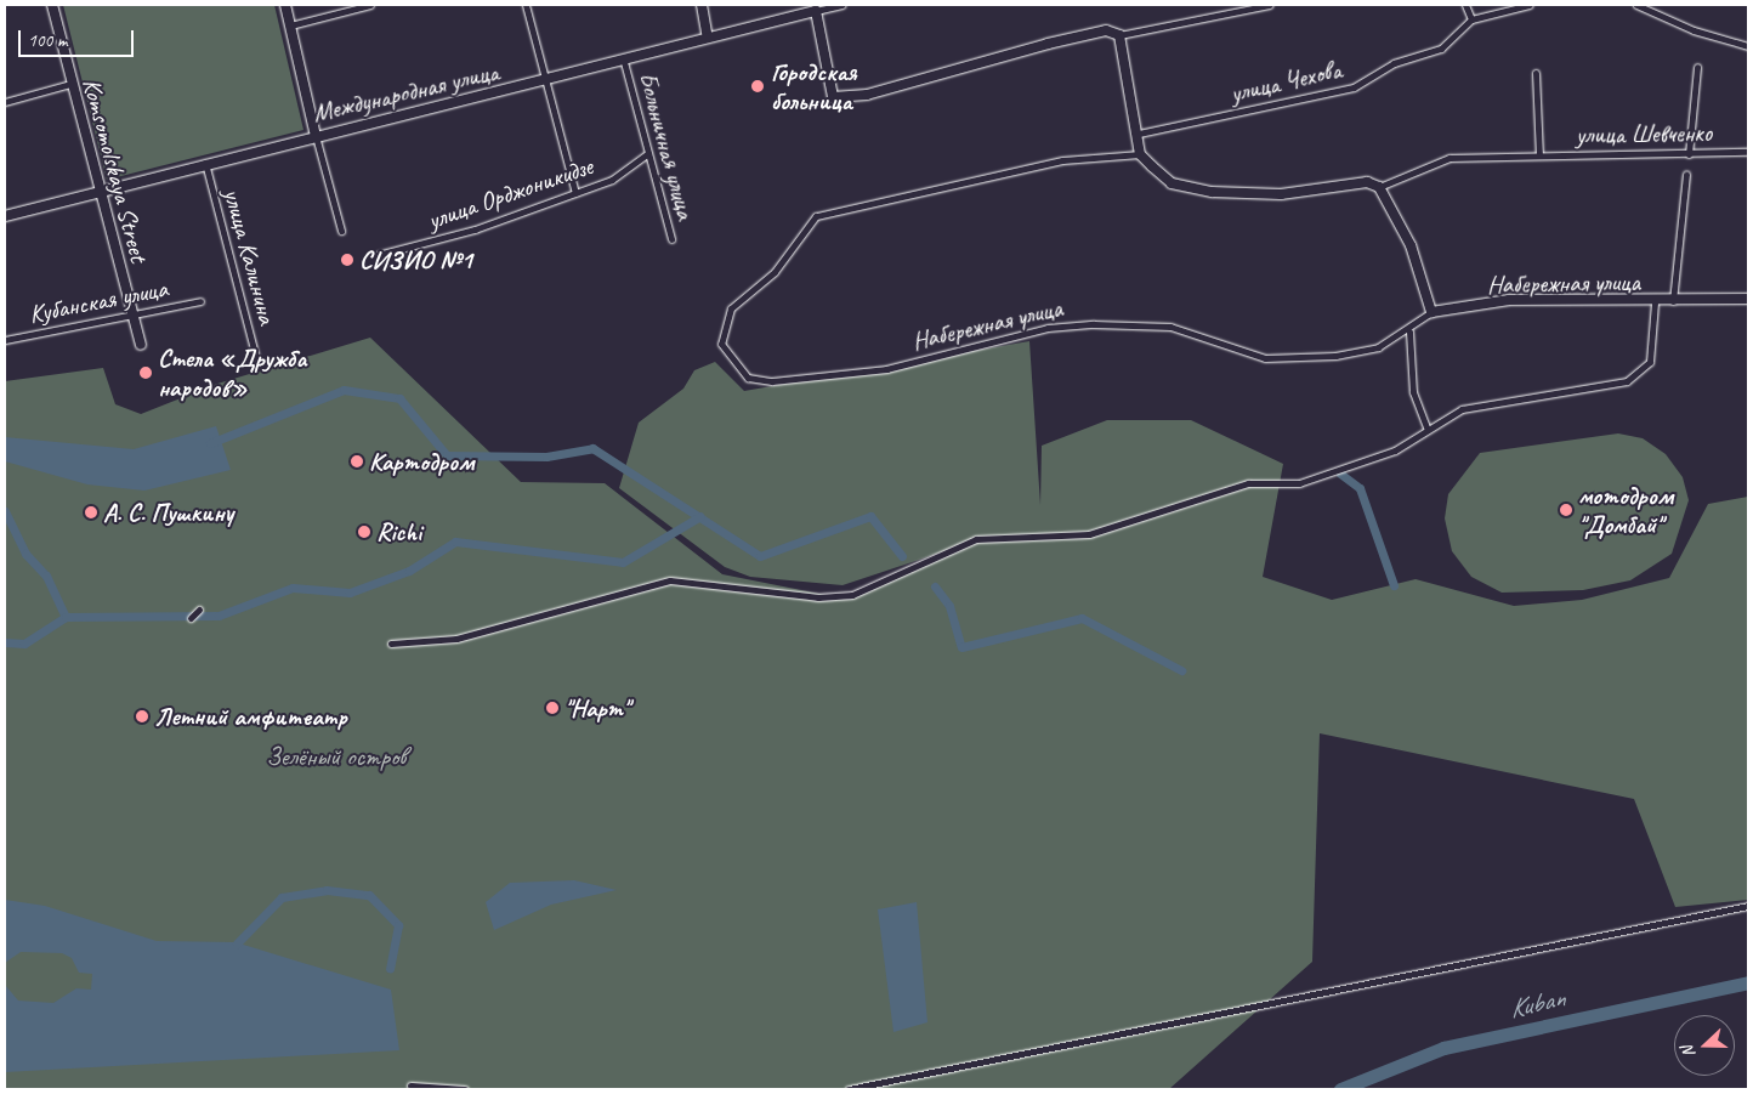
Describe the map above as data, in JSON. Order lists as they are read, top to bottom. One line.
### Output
{"streets":{"street":["улица Чехова","Международная улица","улица Шевченко","Больничная улица","Komsomolskaya Street","улица Орджоникидзе","улица Калинина","Набережная улица","Кубанская улица"]},"crossings":[["Международная улица","Больничная улица"],["Международная улица","Komsomolskaya Street"],["Международная улица","улица Калинина"],["Больничная улица","улица Орджоникидзе"],["Komsomolskaya Street","Кубанская улица"]],"water":["Kuban"],"parks":["Зелёный остров"],"places":["Городская больница","СИЗИО №1","Стела «Дружба народов»","Картодром","мотодром \"Домбай\"","А. С. Пушкину","Richi","\"Нарт\"","Летний амфитеатр"],"scale_bar":"100 m","north":"left"}
